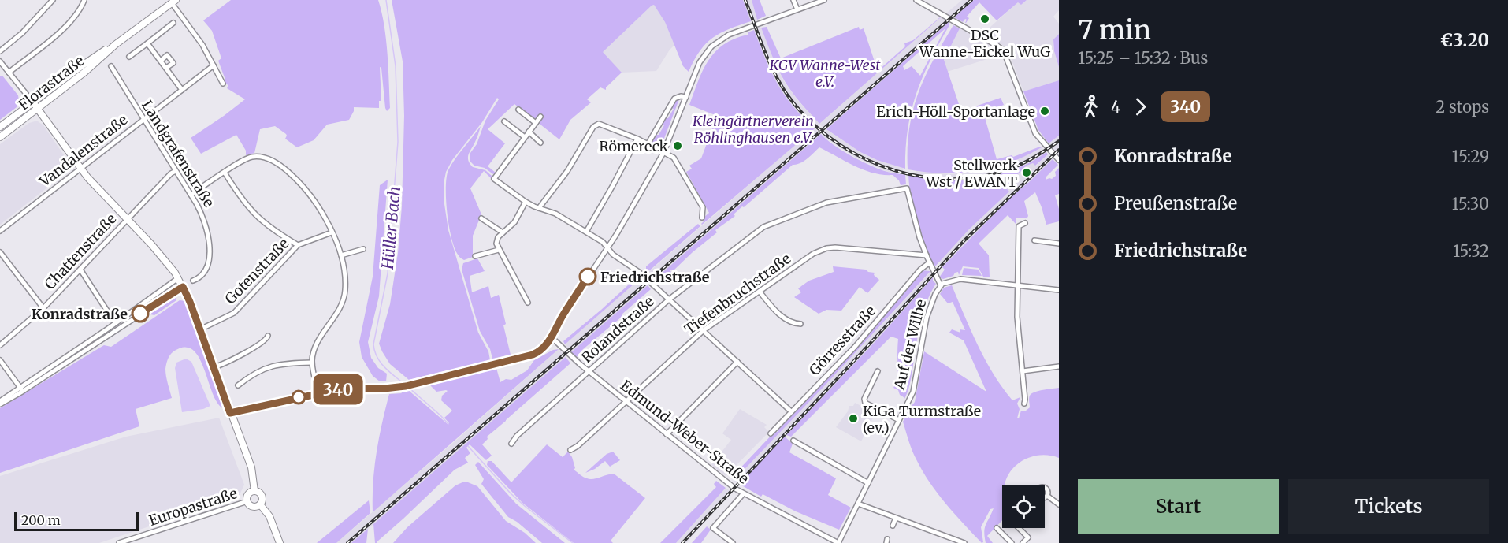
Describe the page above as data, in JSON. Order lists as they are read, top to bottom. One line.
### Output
{"streets":{"street":["Florastraße","Vandalenstraße","Landgrafenstraße","Chattenstraße","Gotenstraße","Tiefenbruchstraße","Rolandstraße","Görresstraße","Auf der Wilbe","Edmund-Weber-Straße","Europastraße"]},"crossings":[["Vandalenstraße","Landgrafenstraße"],["Landgrafenstraße","Chattenstraße"],["Tiefenbruchstraße","Rolandstraße"],["Tiefenbruchstraße","Edmund-Weber-Straße"],["Rolandstraße","Edmund-Weber-Straße"],["Auf der Wilbe","Edmund-Weber-Straße"]],"water":["Hüller Bach"],"parks":["KGV Wanne-West e.V.","Kleingärtnerverein Röhlinghausen e.V."],"places":["DSC Wanne-Eickel WuG","Erich-Höll-Sportanlage","Römereck","Stellwerk Wst / EWANT","Friedrichstraße","Konradstraße","KiGa Turmstraße (ev.)"],"lines":["bus line 340"],"scale_bar":"200 m","page":{"on_map":"340","heading":["7 min","15:25 – 15:32 · Bus","€3.20"],"legs":["4","340","2 stops"],"list":[{"name":"Konradstraße","value":"15:29"},{"name":"Preußenstraße","value":"15:30"},{"name":"Friedrichstraße","value":"15:32"}],"buttons":["Start","Tickets"],"scale":"200 m"}}
